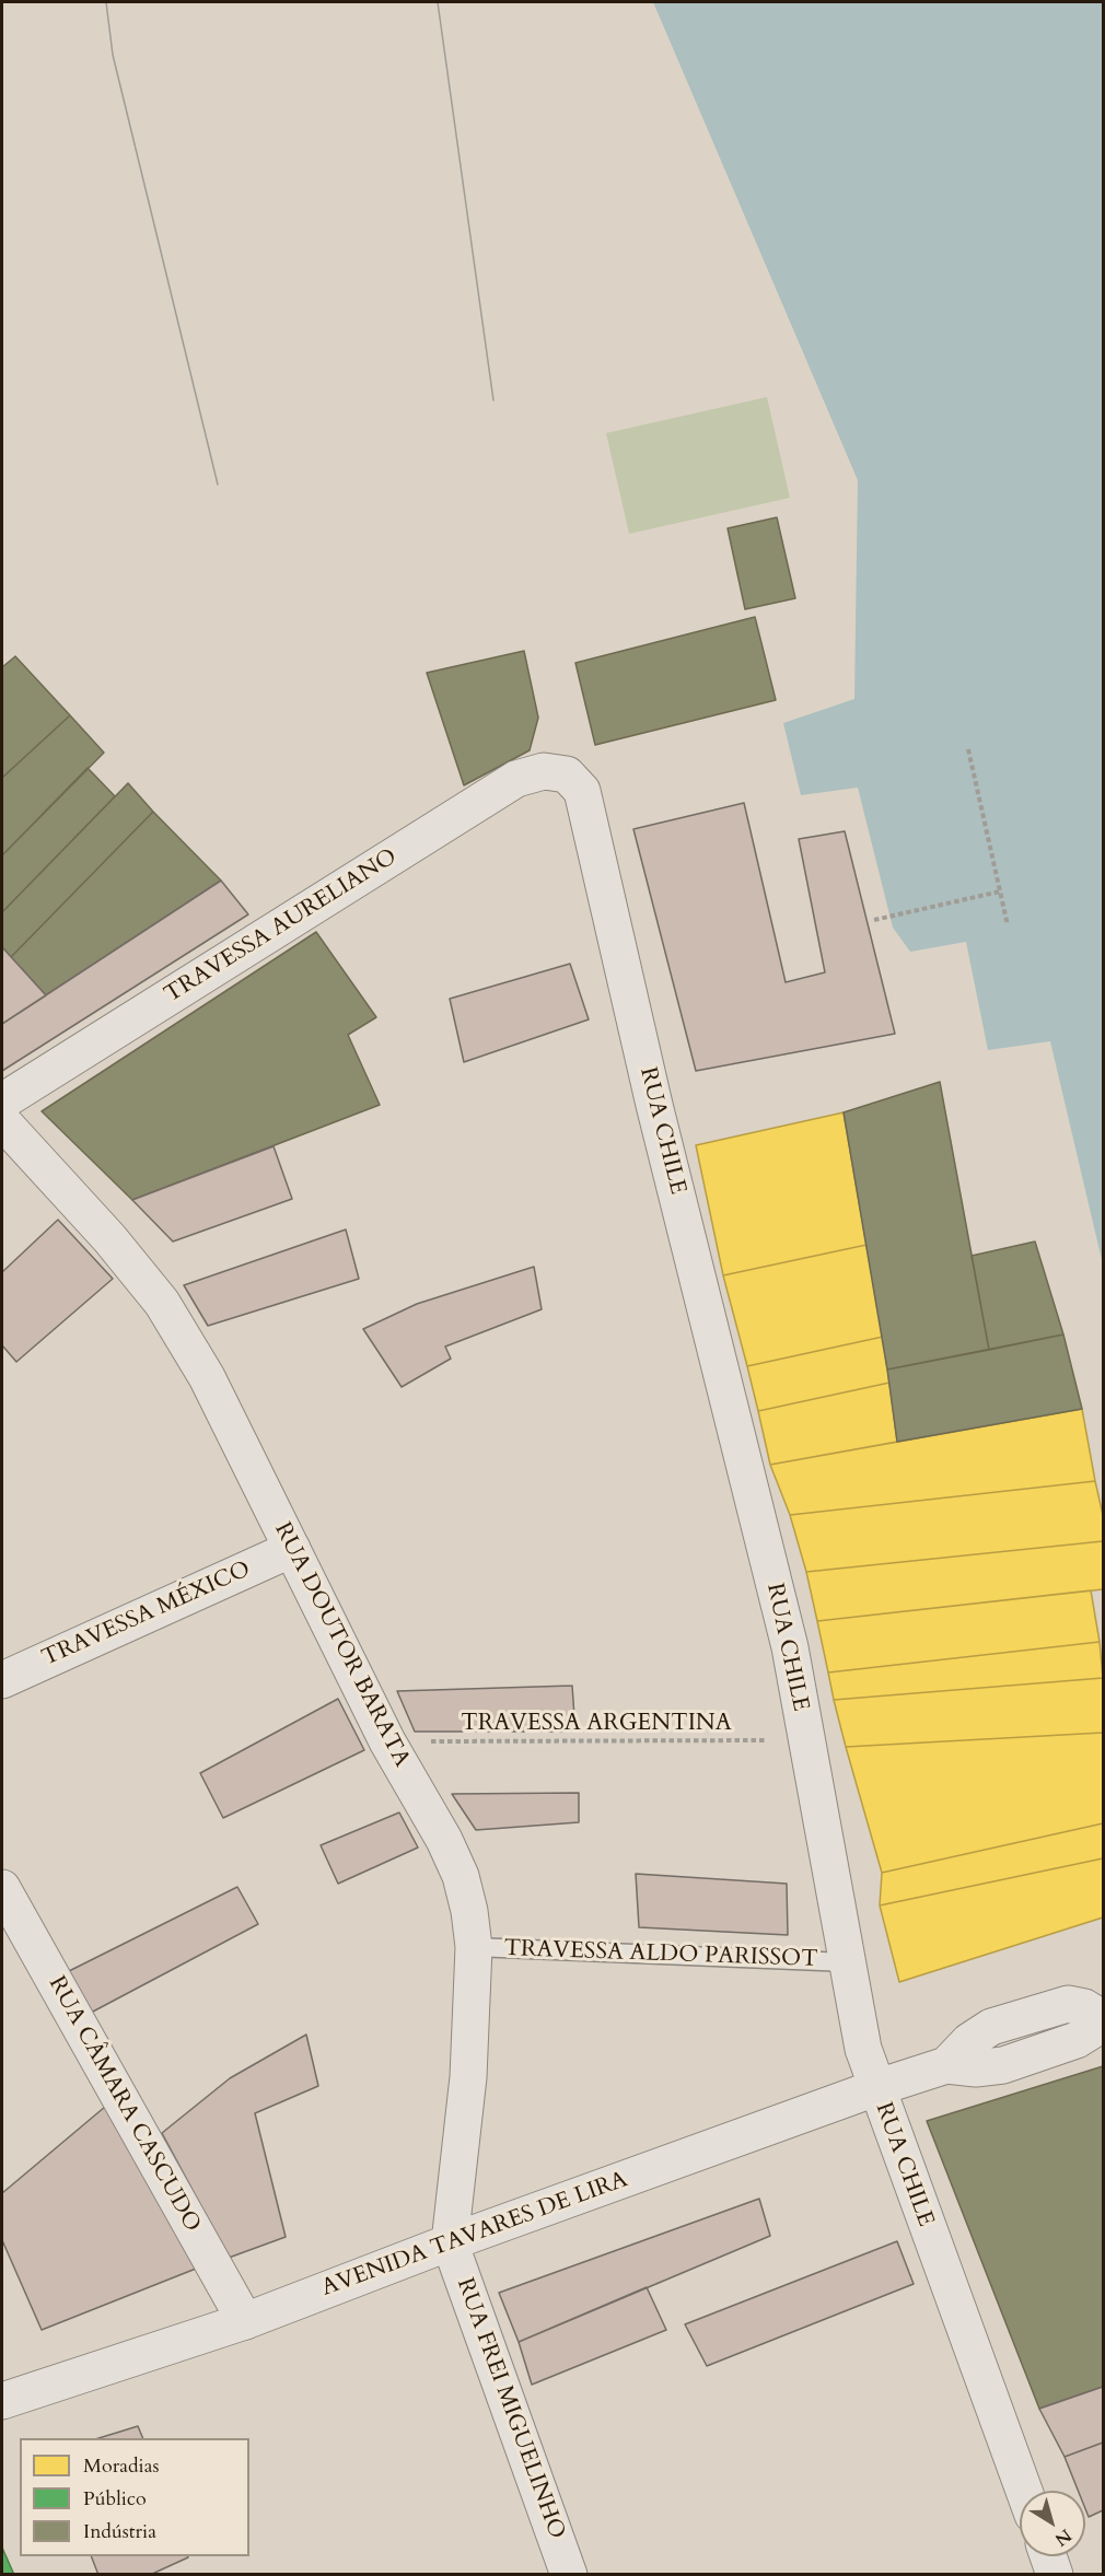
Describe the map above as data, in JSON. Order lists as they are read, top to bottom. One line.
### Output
{"streets":{"street":["TRAVESSA AURELIANO","RUA CHILE","TRAVESSA MÉXICO","RUA DOUTOR BARATA","RUA CÂMARA CASCUDO","AVENIDA TAVARES DE LIRA","RUA FREI MIGUELINHO"],"lane":["TRAVESSA ALDO PARISSOT"],"path":["TRAVESSA ARGENTINA"]},"crossings":[["TRAVESSA AURELIANO","RUA CHILE"],["RUA CHILE","TRAVESSA ARGENTINA"],["RUA CHILE","TRAVESSA ALDO PARISSOT"],["RUA CHILE","AVENIDA TAVARES DE LIRA"],["TRAVESSA MÉXICO","RUA DOUTOR BARATA"],["RUA DOUTOR BARATA","TRAVESSA ARGENTINA"],["RUA DOUTOR BARATA","TRAVESSA ALDO PARISSOT"],["RUA DOUTOR BARATA","AVENIDA TAVARES DE LIRA"],["RUA DOUTOR BARATA","RUA FREI MIGUELINHO"],["RUA CÂMARA CASCUDO","AVENIDA TAVARES DE LIRA"],["AVENIDA TAVARES DE LIRA","RUA FREI MIGUELINHO"]],"legend":["Moradias","Público","Indústria"],"north":"bottom right"}
